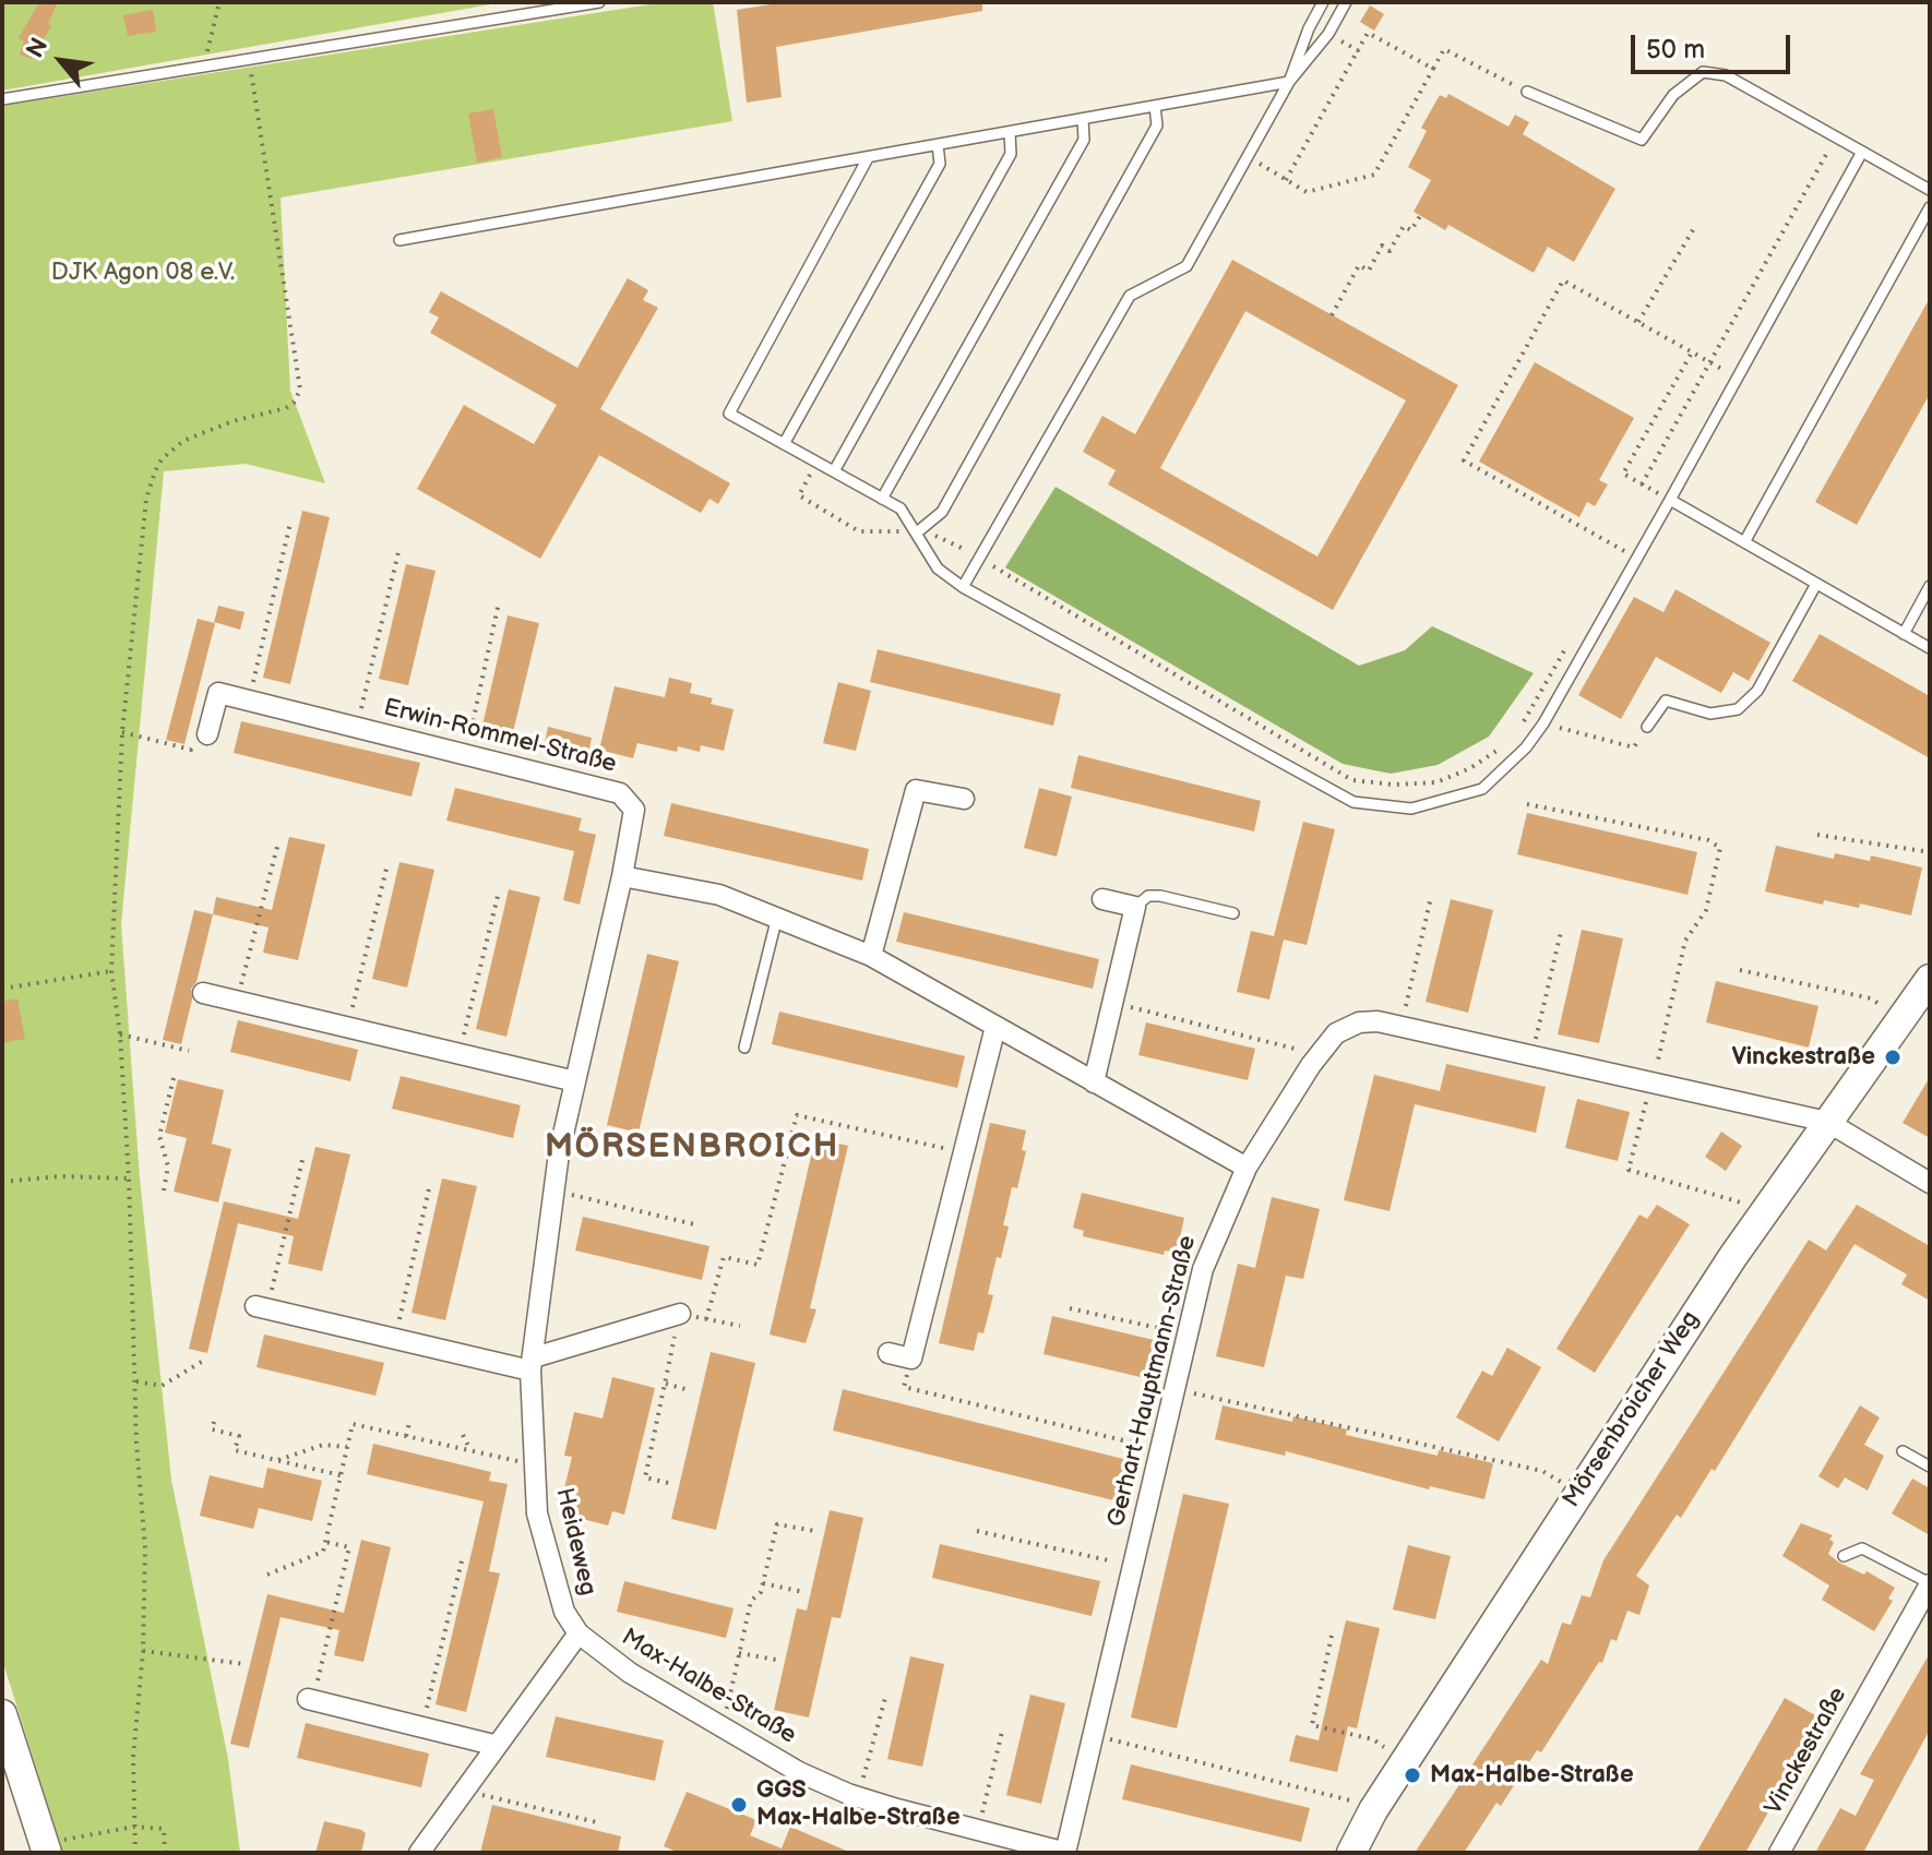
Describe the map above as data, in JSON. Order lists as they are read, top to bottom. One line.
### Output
{"streets":{"street":["Erwin-Rommel-Straße","Gerhart-Hauptmann-Straße","Mörsenbroicher Weg","Heideweg","Max-Halbe-Straße","Vinckestraße"]},"crossings":[["Erwin-Rommel-Straße","Heideweg"],["Gerhart-Hauptmann-Straße","Mörsenbroicher Weg"],["Gerhart-Hauptmann-Straße","Max-Halbe-Straße"],["Heideweg","Max-Halbe-Straße"]],"districts":["MÖRSENBROICH"],"parks":["DJK Agon 08 e.V."],"places":["Vinckestraße","Max-Halbe-Straße","GGS Max-Halbe-Straße"],"scale_bar":"50 m","north":"top left"}
